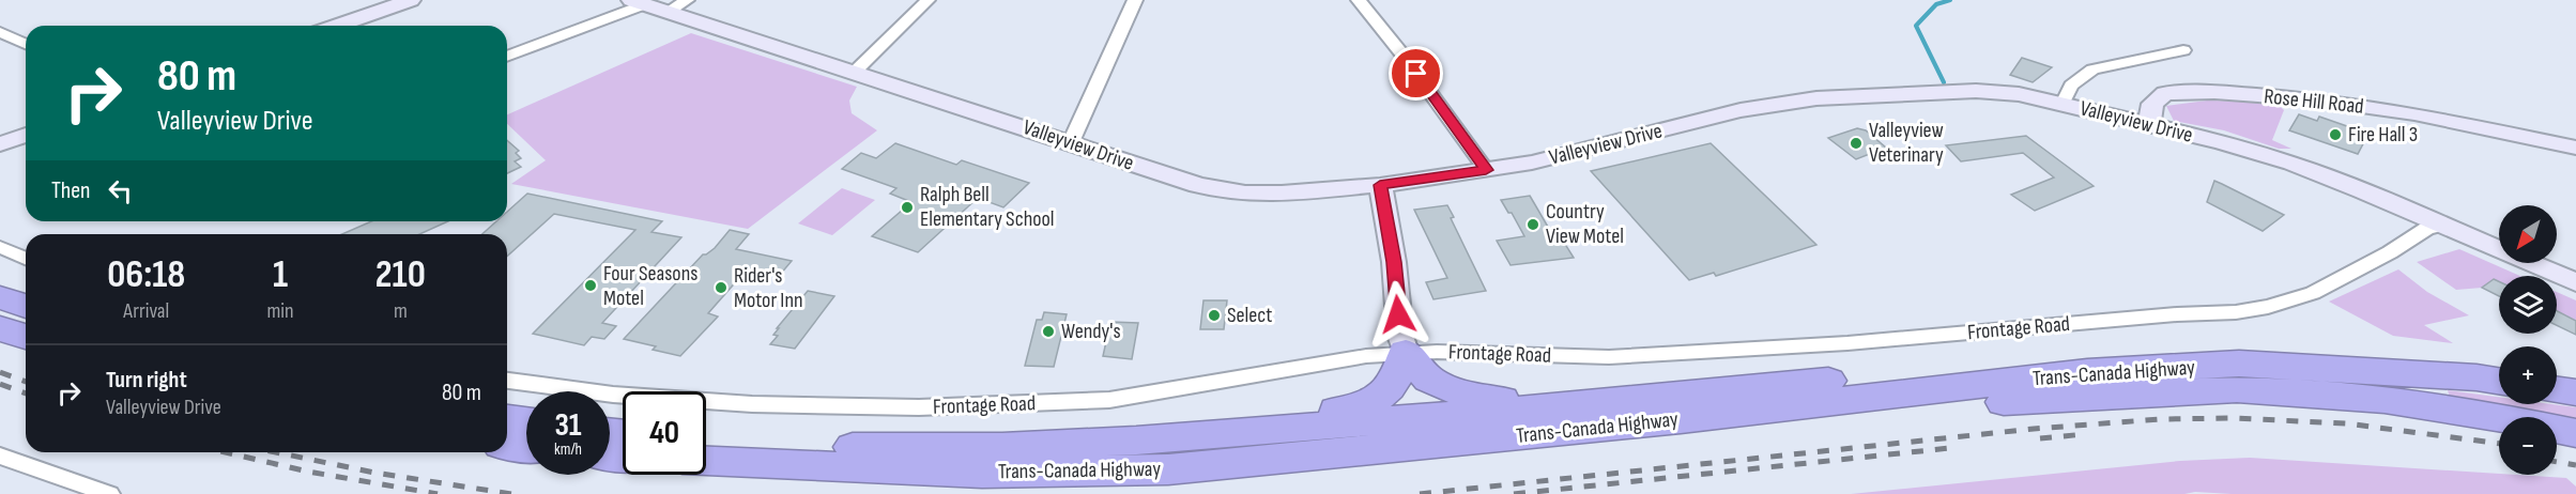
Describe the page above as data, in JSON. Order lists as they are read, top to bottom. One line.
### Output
{"streets":{"highway":["Trans-Canada Highway"],"street":["Rose Hill Road","Valleyview Drive","Frontage Road"]},"crossings":[["Rose Hill Road","Valleyview Drive"],["Valleyview Drive","Frontage Road"]],"places":["Fire Hall 3","Valleyview Veterinary","Ralph Bell Elementary School","Country View Motel","Four Seasons Motel","Rider's Motor Inn","Select","Wendy's"],"north":"bottom left","page":{"turn":["80 m","Valleyview Drive"],"then":"Then","map_buttons":["+","−"],"eta":["06:18","Arrival","1","min","210","m"],"list":[{"name":"Turn right","note":"Valleyview Drive","value":"80 m"}],"speed":"31 km/h","limit":"40"}}
